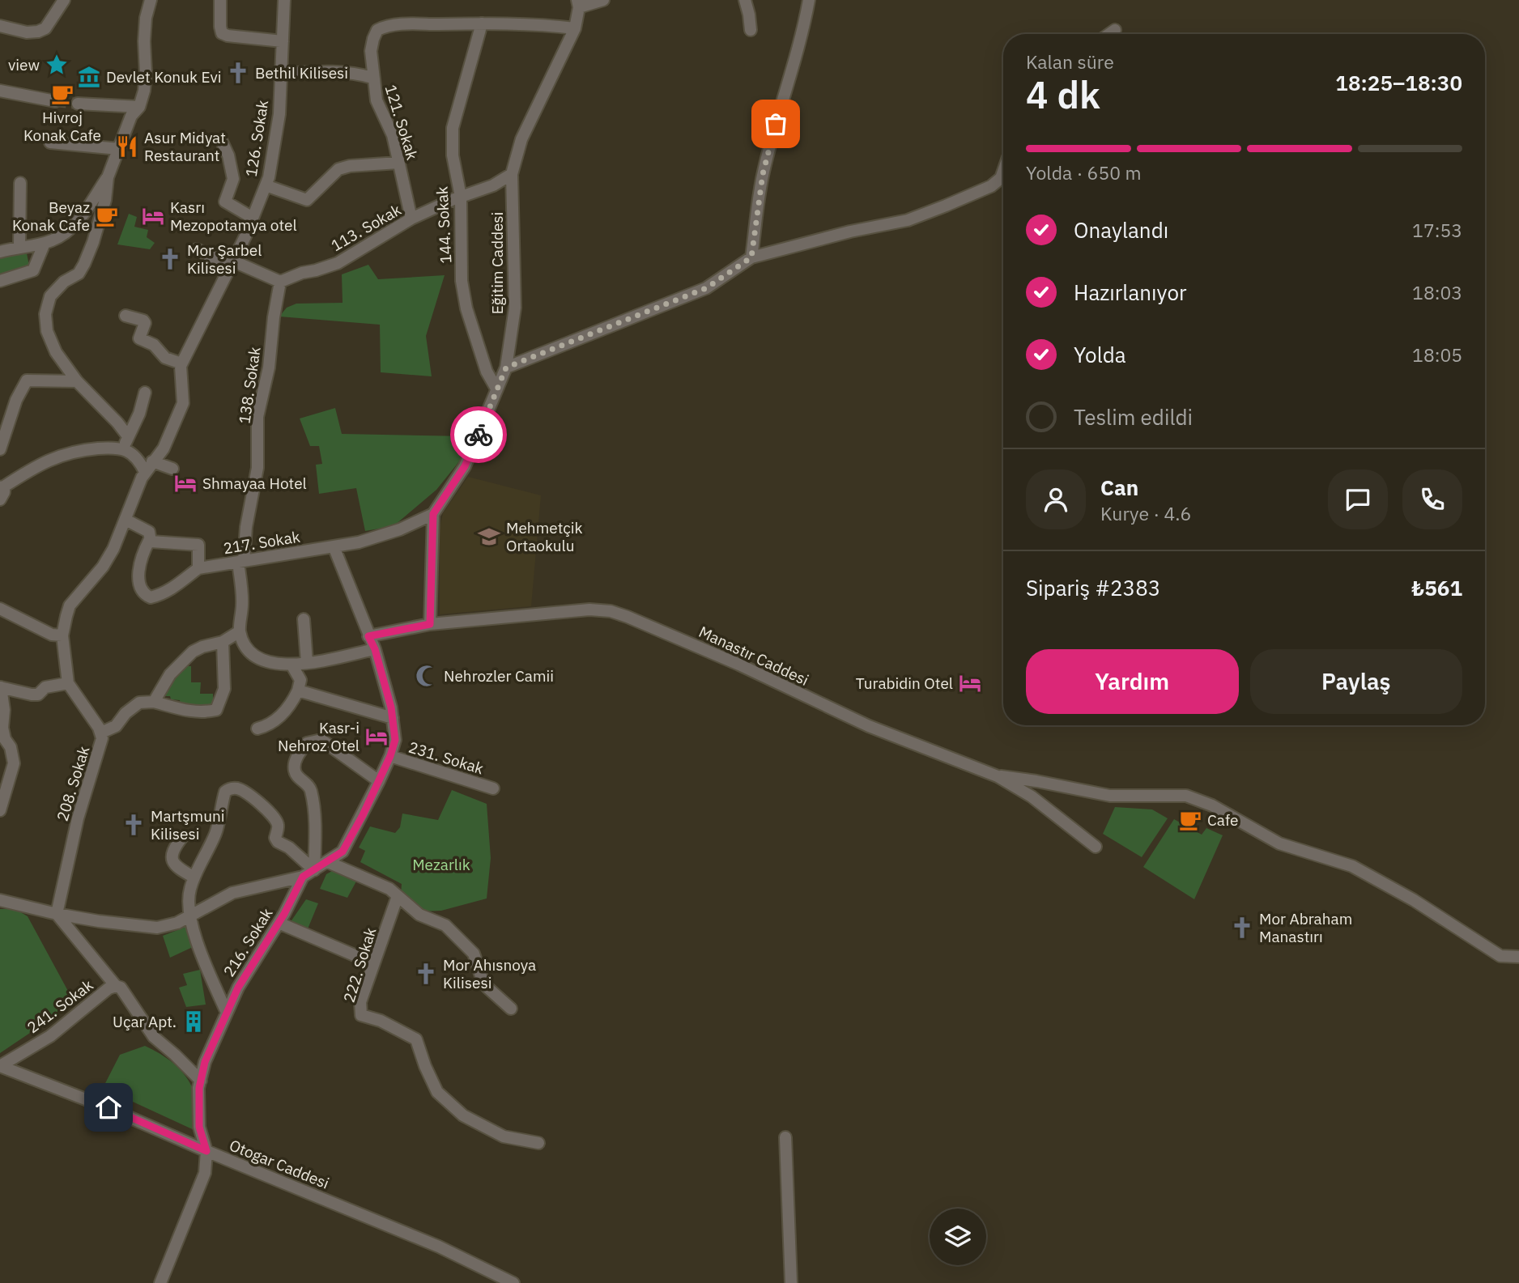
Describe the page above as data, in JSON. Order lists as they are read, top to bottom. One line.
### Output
{"streets":{"street":["121. Sokak","126. Sokak","144. Sokak","113. Sokak","Eğitim Caddesi","138. Sokak","217. Sokak","Manastır Caddesi","231. Sokak","208. Sokak","216. Sokak","222. Sokak","241. Sokak","Otogar Caddesi"]},"crossings":[["121. Sokak","144. Sokak"],["121. Sokak","113. Sokak"],["121. Sokak","Eğitim Caddesi"],["126. Sokak","208. Sokak"],["144. Sokak","113. Sokak"],["144. Sokak","Eğitim Caddesi"],["113. Sokak","Eğitim Caddesi"],["113. Sokak","138. Sokak"],["Eğitim Caddesi","217. Sokak"],["138. Sokak","217. Sokak"],["216. Sokak","241. Sokak"],["216. Sokak","Otogar Caddesi"],["241. Sokak","Otogar Caddesi"]],"parks":["Mezarlık"],"places":{"place":["view"],"church":["Bethil Kilisesi","Mor Şarbel Kilisesi","Martşmuni Kilisesi","Mor Abraham Manastırı","Mor Ahısnoya Kilisesi"],"museum":["Devlet Konuk Evi"],"cafe":["Hivroj Konak Cafe","Beyaz Konak Cafe","Cafe"],"restaurant":["Asur Midyat Restaurant"],"hotel":["Kasrı Mezopotamya otel","Shmayaa Hotel","Turabidin Otel","Kasr-i Nehroz Otel"],"school or university":["Mehmetçik Ortaokulu"],"mosque":["Nehrozler Camii"],"building":["Uçar Apt."]},"page":{"heading":["4 dk","Kalan süre","18:25–18:30"],"panel":["Can","Kurye · 4.6","Sipariş #2383","₺561"],"bar":"Yolda · 650 m","list":[["Onaylandı","17:53"],["Hazırlanıyor","18:03"],["Yolda","18:05"],"Teslim edildi"],"buttons":["Yardım","Paylaş"]}}
